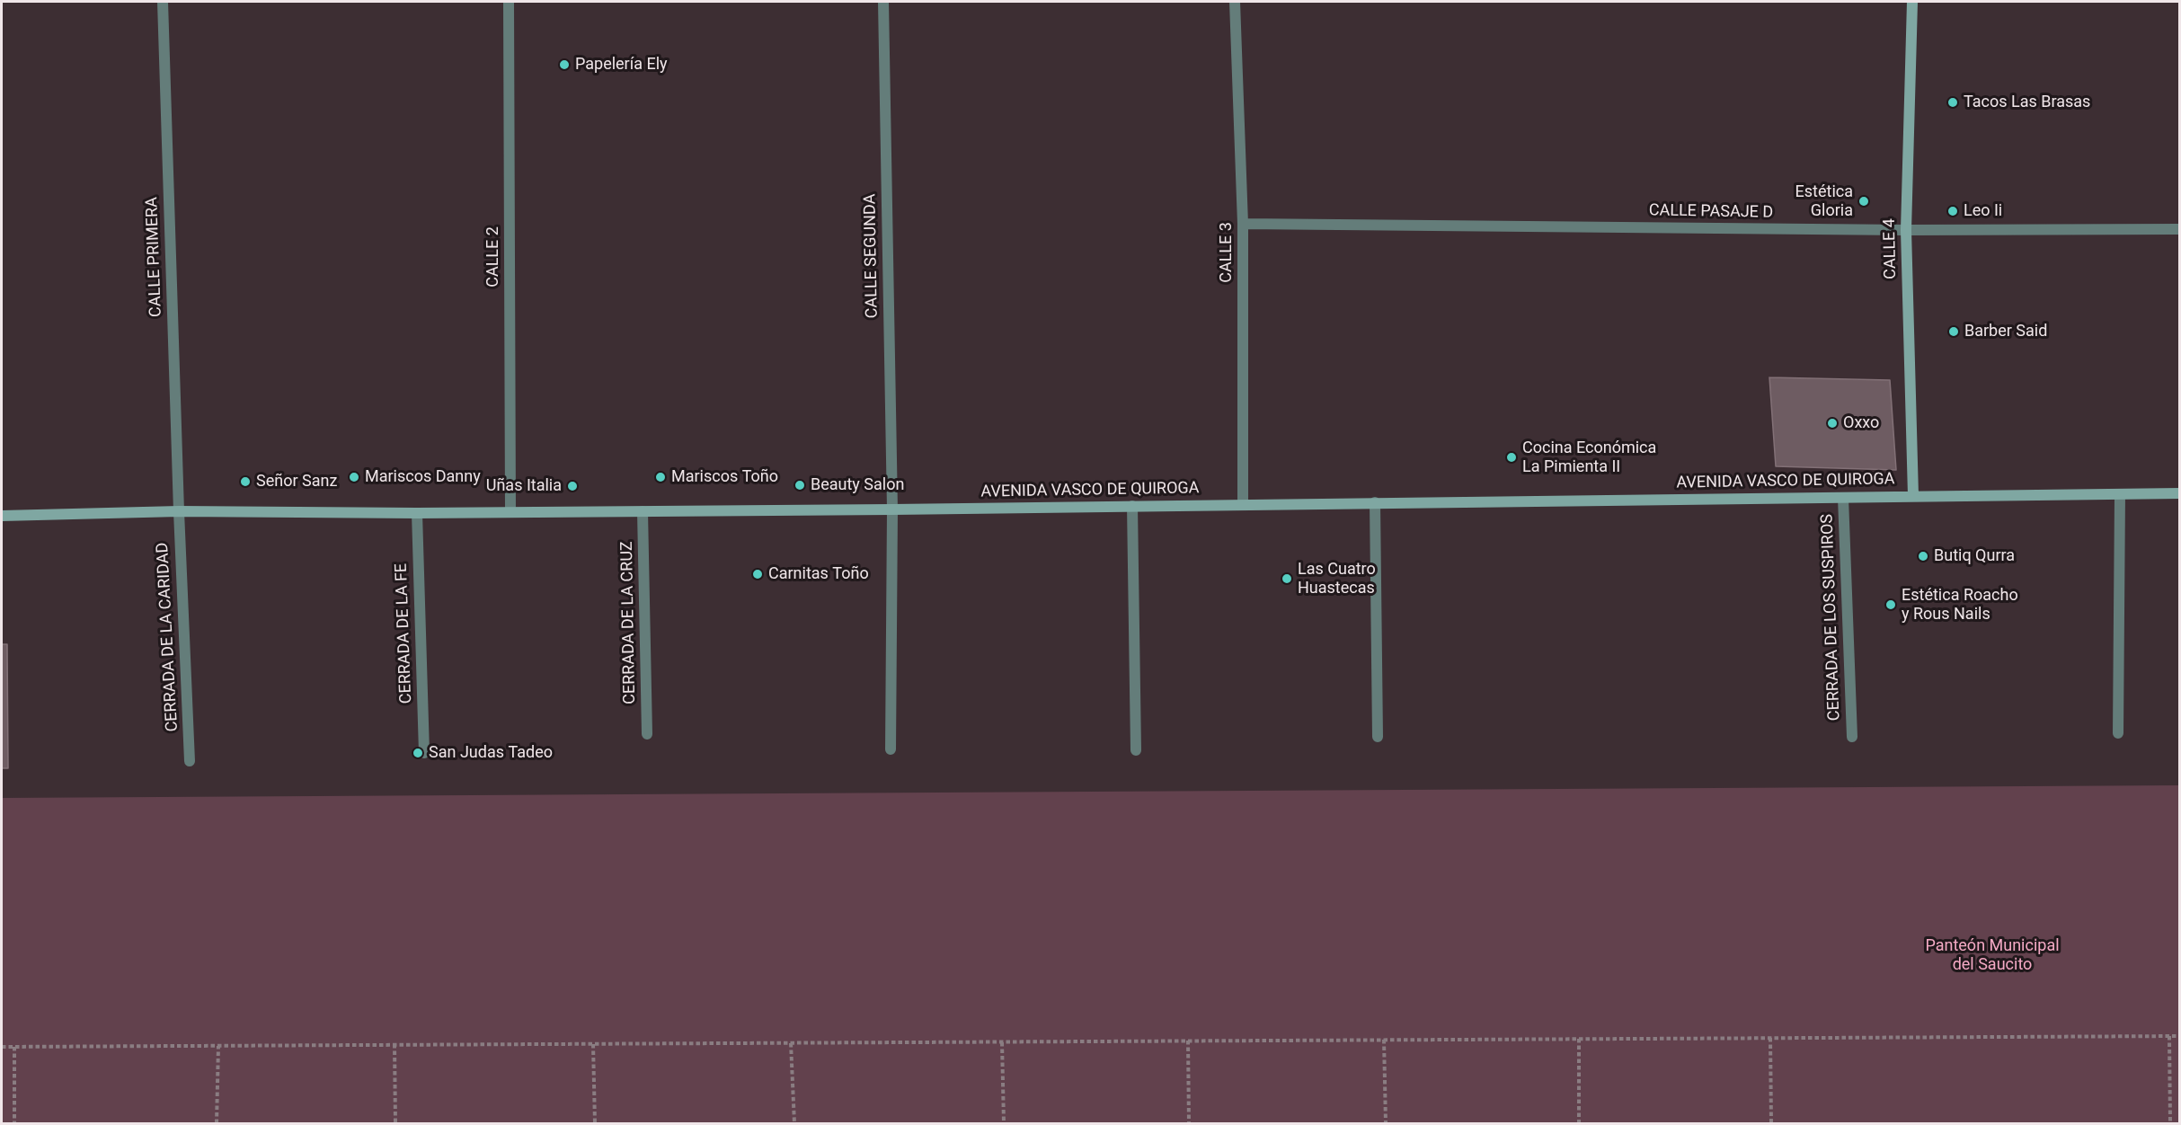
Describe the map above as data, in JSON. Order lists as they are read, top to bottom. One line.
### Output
{"streets":{"main road":["CALLE 4","AVENIDA VASCO DE QUIROGA"],"street":["CALLE PASAJE D","CALLE 3","CALLE SEGUNDA","CALLE PRIMERA","CALLE 2","CERRADA DE LOS SUSPIROS","CERRADA DE LA CRUZ","CERRADA DE LA FE","CERRADA DE LA CARIDAD"]},"crossings":[["CALLE PASAJE D","CALLE 4"],["CALLE PASAJE D","CALLE 3"],["CALLE 4","AVENIDA VASCO DE QUIROGA"],["CALLE 3","AVENIDA VASCO DE QUIROGA"],["CALLE SEGUNDA","AVENIDA VASCO DE QUIROGA"],["CALLE PRIMERA","AVENIDA VASCO DE QUIROGA"],["CALLE PRIMERA","CERRADA DE LA CARIDAD"],["CALLE 2","AVENIDA VASCO DE QUIROGA"],["AVENIDA VASCO DE QUIROGA","CERRADA DE LOS SUSPIROS"],["AVENIDA VASCO DE QUIROGA","CERRADA DE LA CRUZ"],["AVENIDA VASCO DE QUIROGA","CERRADA DE LA FE"],["AVENIDA VASCO DE QUIROGA","CERRADA DE LA CARIDAD"]],"parks":["Panteón Municipal del Saucito"],"places":["Papelería Ely","Tacos Las Brasas","Estética Gloria","Leo Ii","Barber Said","Oxxo","Cocina Económica La Pimienta II","Mariscos Danny","Mariscos Toño","Señor Sanz","Beauty Salon","Uñas Italia","Butiq Qurra","Carnitas Toño","Las Cuatro Huastecas","Estética Roacho y Rous Nails","San Judas Tadeo"]}
